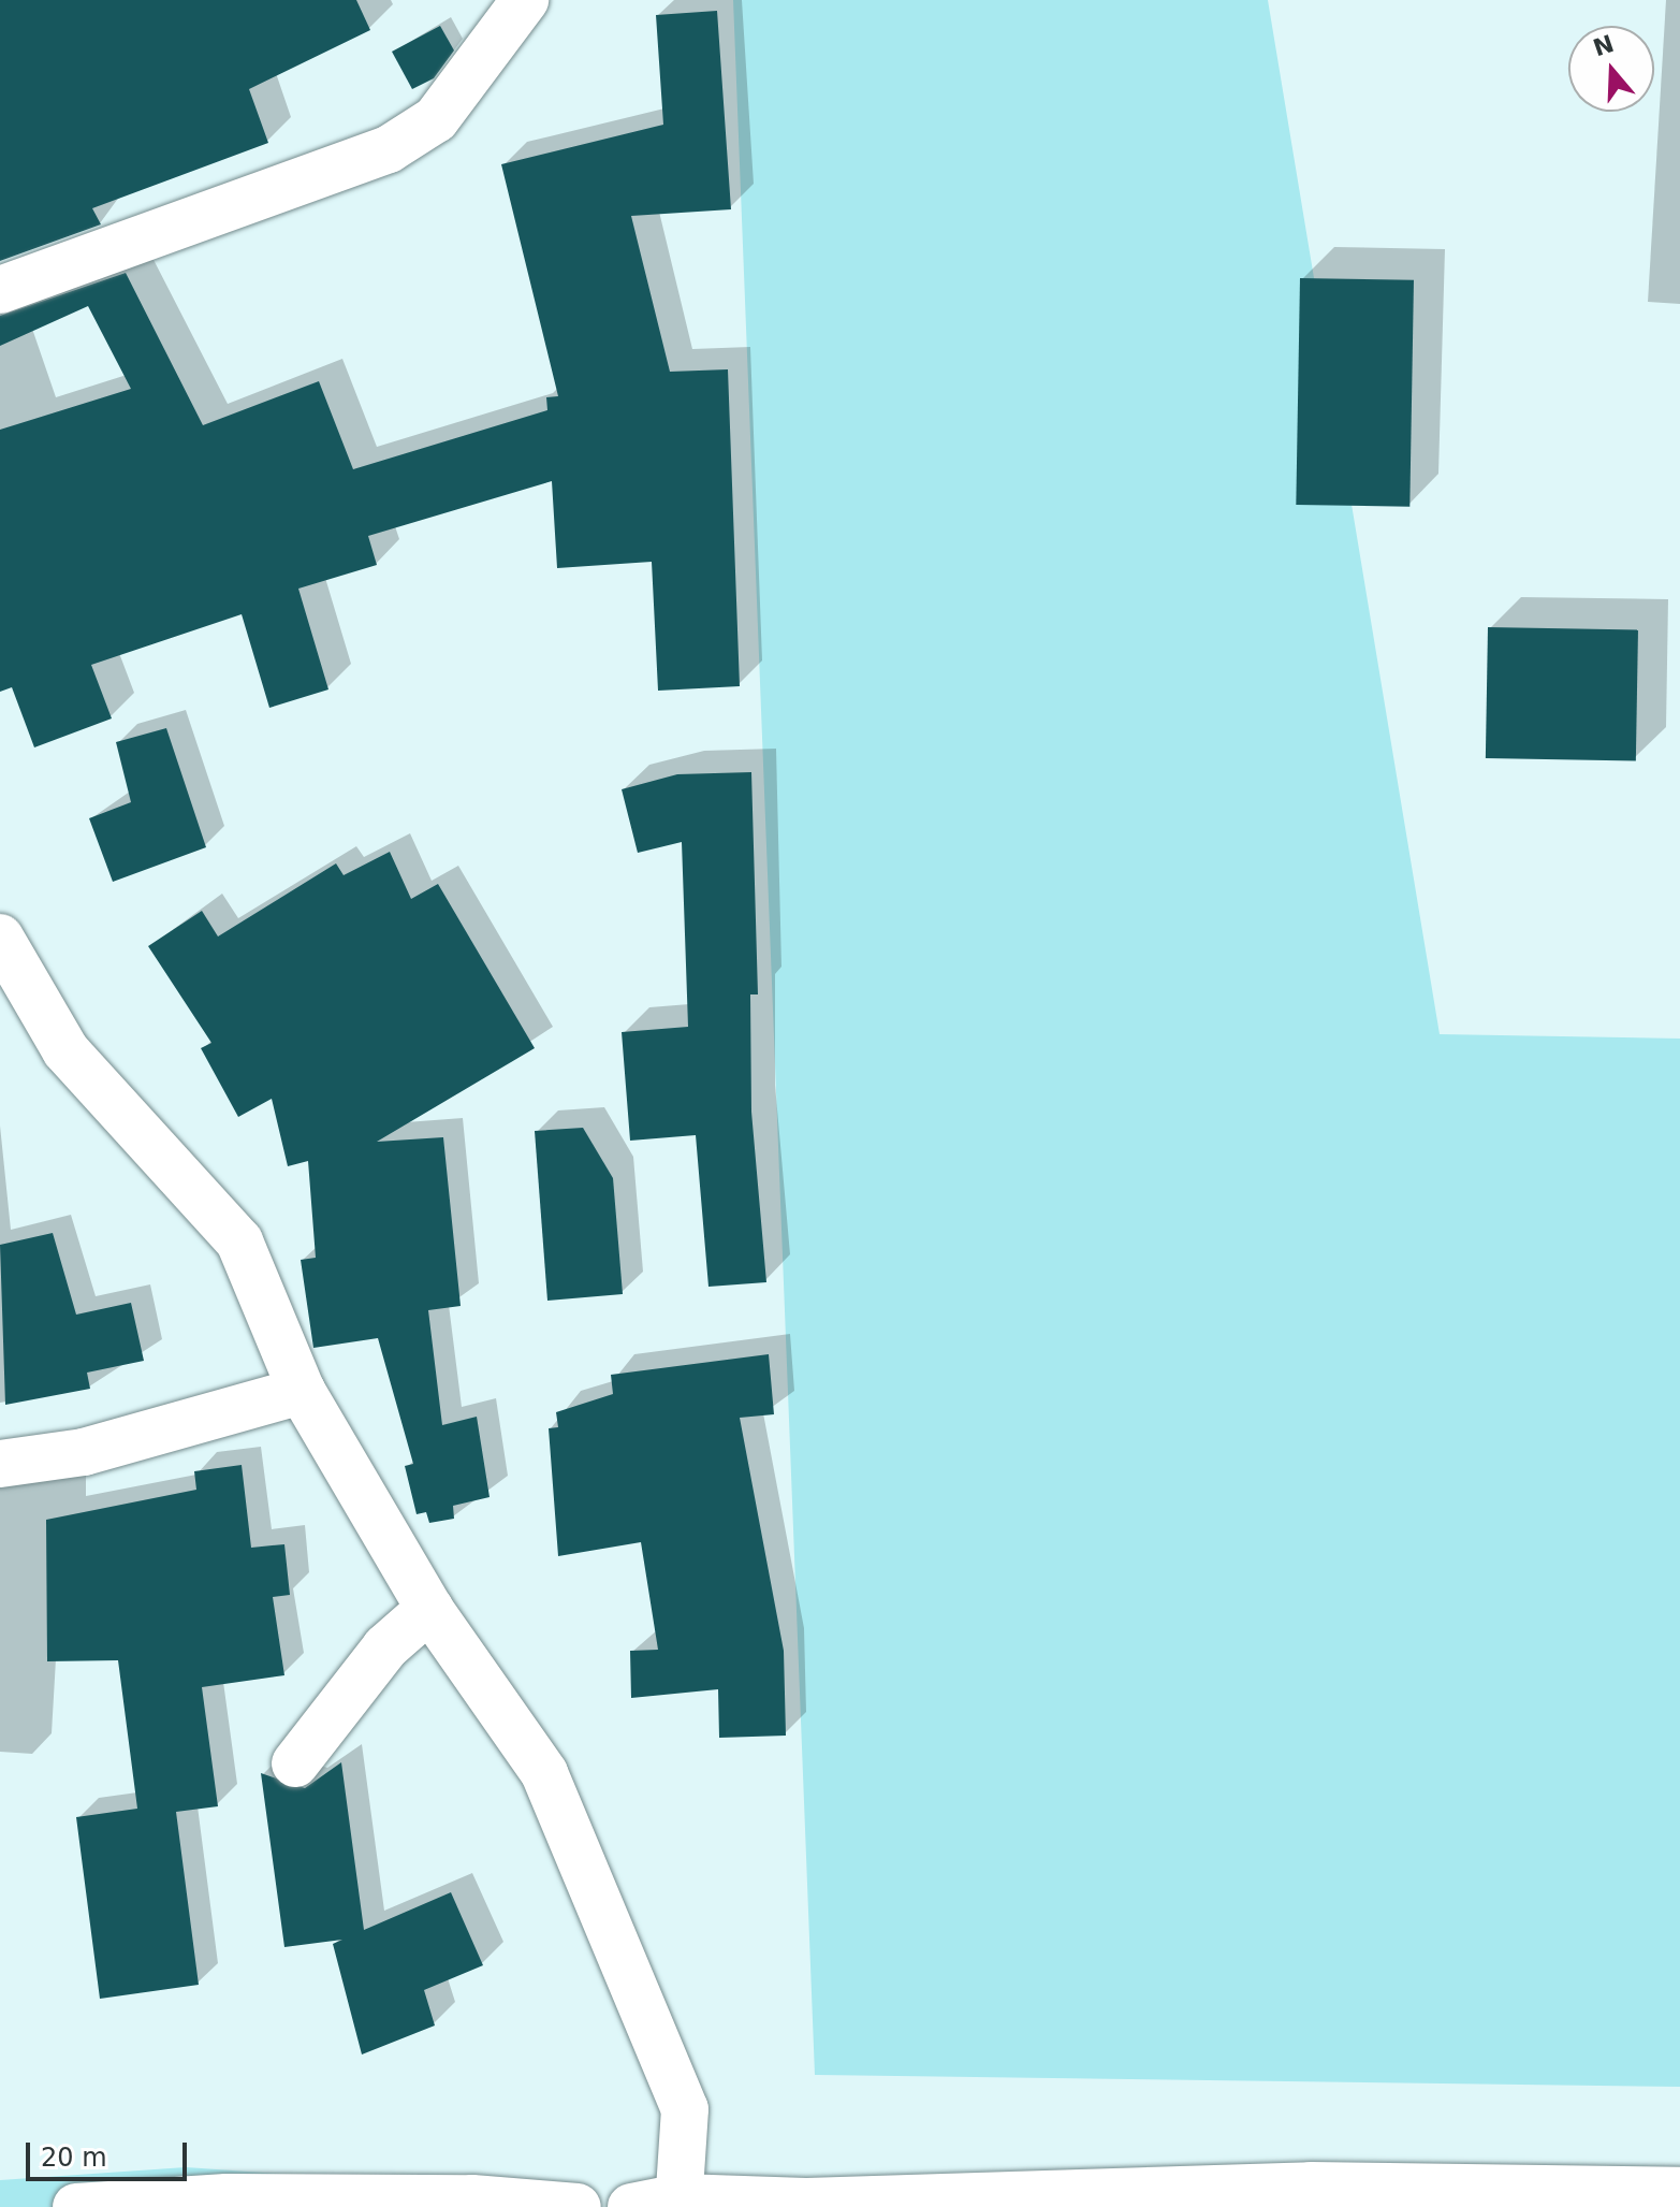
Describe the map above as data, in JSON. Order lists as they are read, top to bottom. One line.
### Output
{"scale_bar":"20 m","north":"top"}
